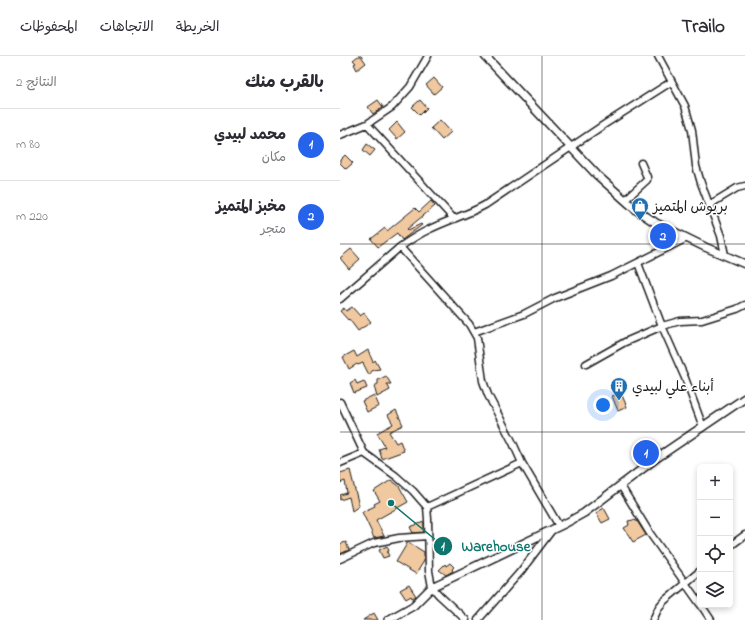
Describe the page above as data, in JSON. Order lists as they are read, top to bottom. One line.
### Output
{"places":{"shop":["بريوش المتميز"],"building":["أبناء علي لبيدي"],"other":["Warehouse"]},"page":{"header":"Trailo","nav":["الخريطة","الاتجاهات","المحفوظات"],"heading":["بالقرب منك","النتائج: 2"],"list":[{"mark":"1","name":"محمد لبيدي","note":"مكان","value":"80 m"},{"mark":"2","name":"مخبز المتميز","note":"متجر","value":"220 m"}],"pins":["2","1"],"map_buttons":["+","−"]}}
